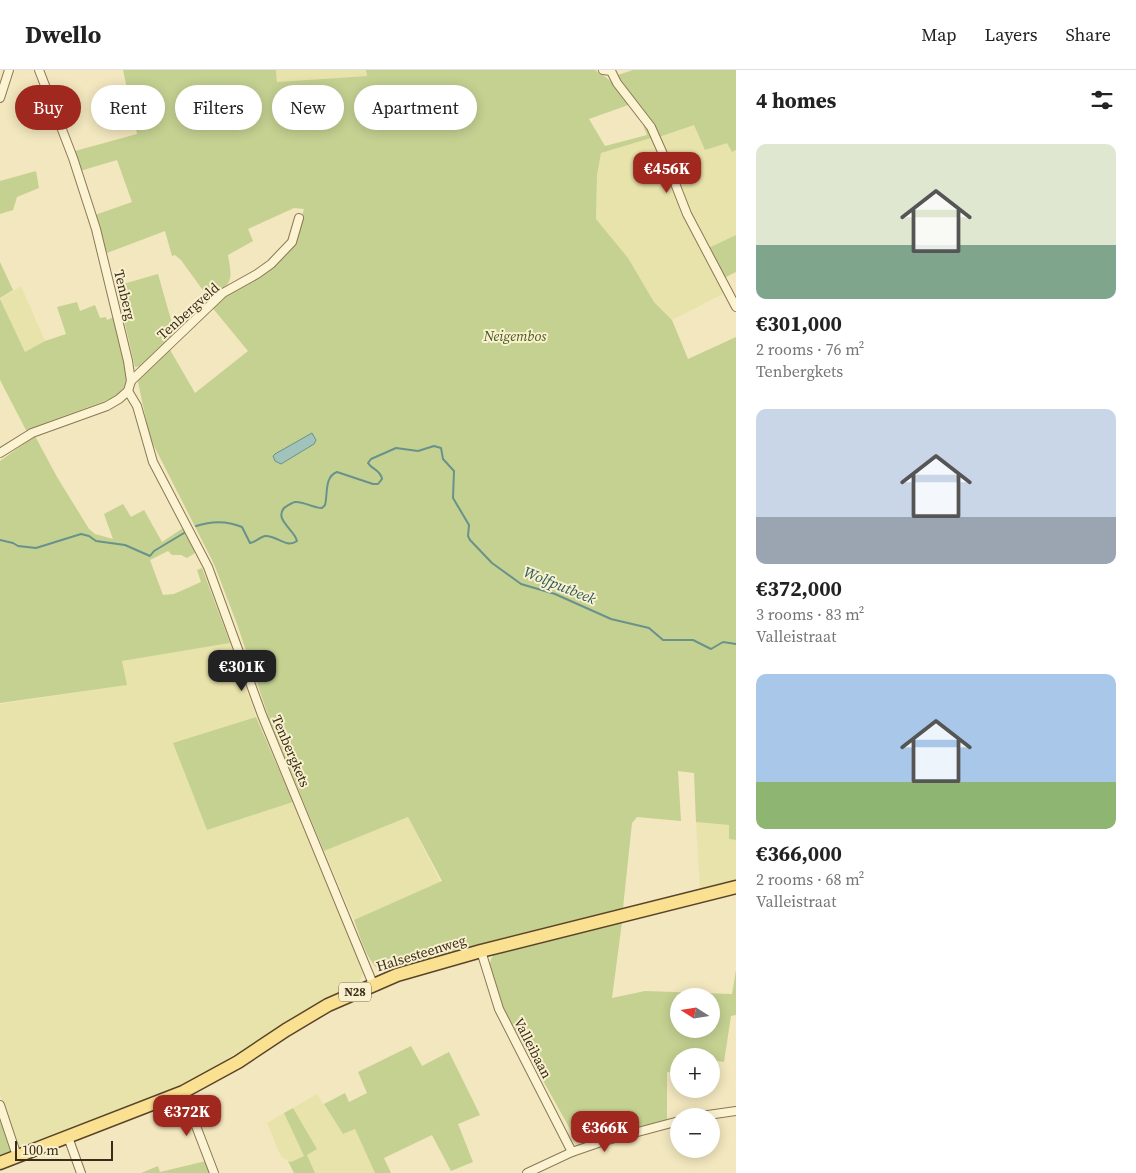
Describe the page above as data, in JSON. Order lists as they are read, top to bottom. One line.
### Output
{"streets":{"main road":["Halsesteenweg","N28"],"street":["Tenberg","Tenbergveld","Tenbergkets","Valleibaan"]},"crossings":[["Tenberg","Tenbergveld"],["Tenberg","Tenbergkets"],["Tenbergkets","Halsesteenweg"],["Halsesteenweg","Valleibaan"]],"water":["Wolfputbeek"],"parks":["Neigembos"],"scale_bar":"100 m","north":"left","page":{"header":"Dwello","nav":["Map","Layers","Share"],"heading":"4 homes","chip":["Buy","Rent","Filters","New","Apartment"],"list":[{"name":"€301,000","note":"2 rooms · 76 m² · Tenbergkets"},{"name":"€372,000","note":"3 rooms · 83 m² · Valleistraat"},{"name":"€366,000","note":"2 rooms · 68 m² · Valleistraat"}],"price":["€456K","€301K","€372K","€366K"],"map_buttons":["+","−"],"scale":"100 m"}}
